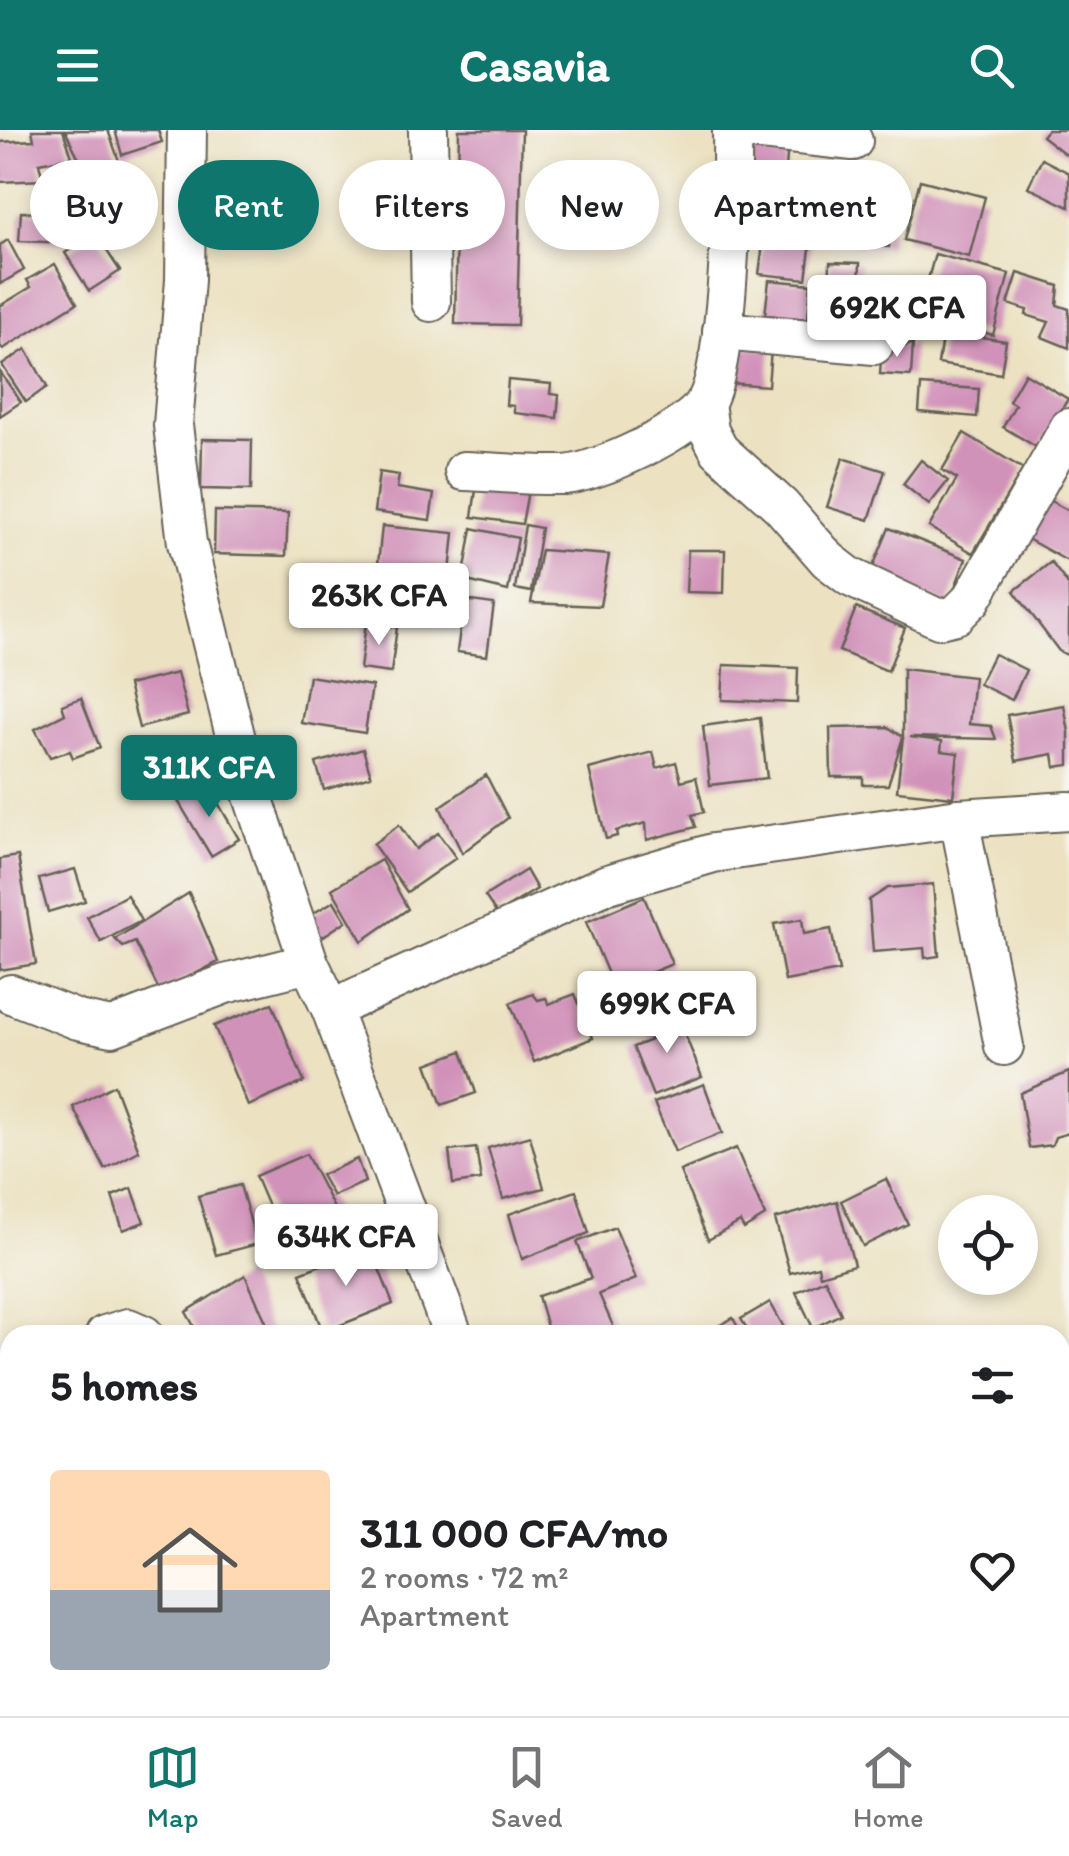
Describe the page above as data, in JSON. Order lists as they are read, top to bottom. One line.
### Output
{"page":{"header":"Casavia","chip":["Buy","Rent","Filters","New","Apartment"],"price":["692K CFA","263K CFA","311K CFA","699K CFA","634K CFA"],"heading":"5 homes","list":[{"name":"311 000 CFA/mo","note":"2 rooms · 72 m² · Apartment"}],"tabs":["Map","Saved","Home"]}}
